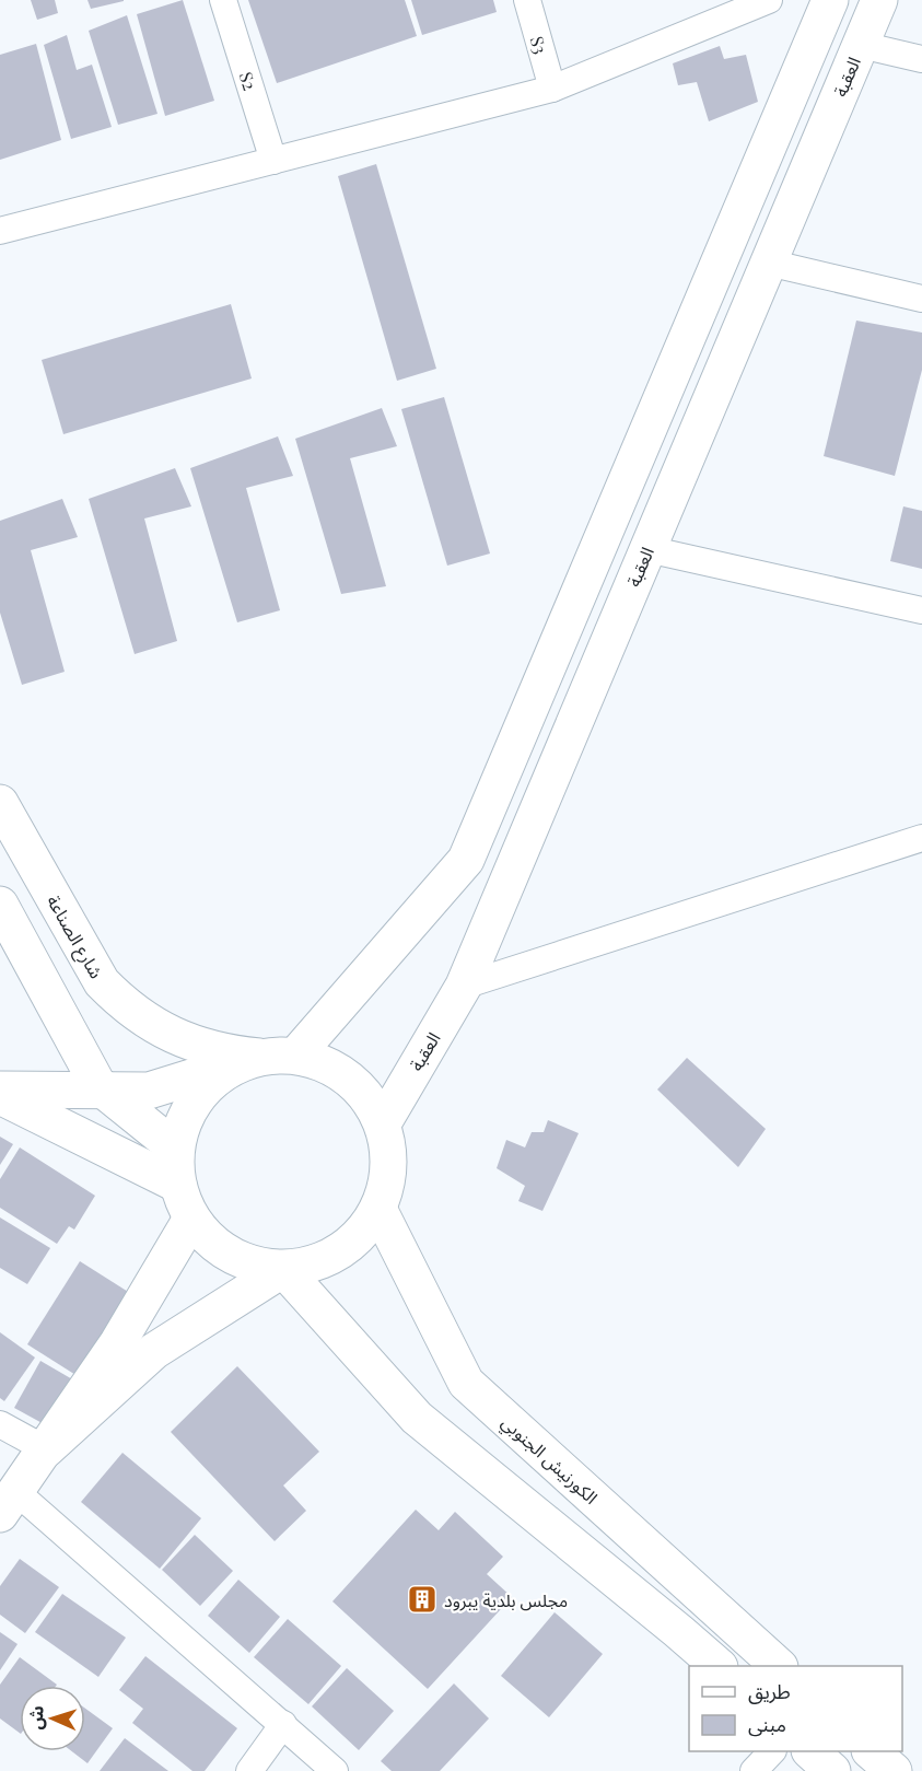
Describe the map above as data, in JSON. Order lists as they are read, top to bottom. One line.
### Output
{"streets":{"main road":["العقبة","شارع الصناعة","الكورنيش الجنوبي"],"street":["S3","S2"]},"crossings":[["العقبة","شارع الصناعة"],["العقبة","الكورنيش الجنوبي"],["شارع الصناعة","الكورنيش الجنوبي"]],"places":{"building":["مجلس بلدية يبرود"]},"legend":["طريق","مبنى"],"north":"left"}
